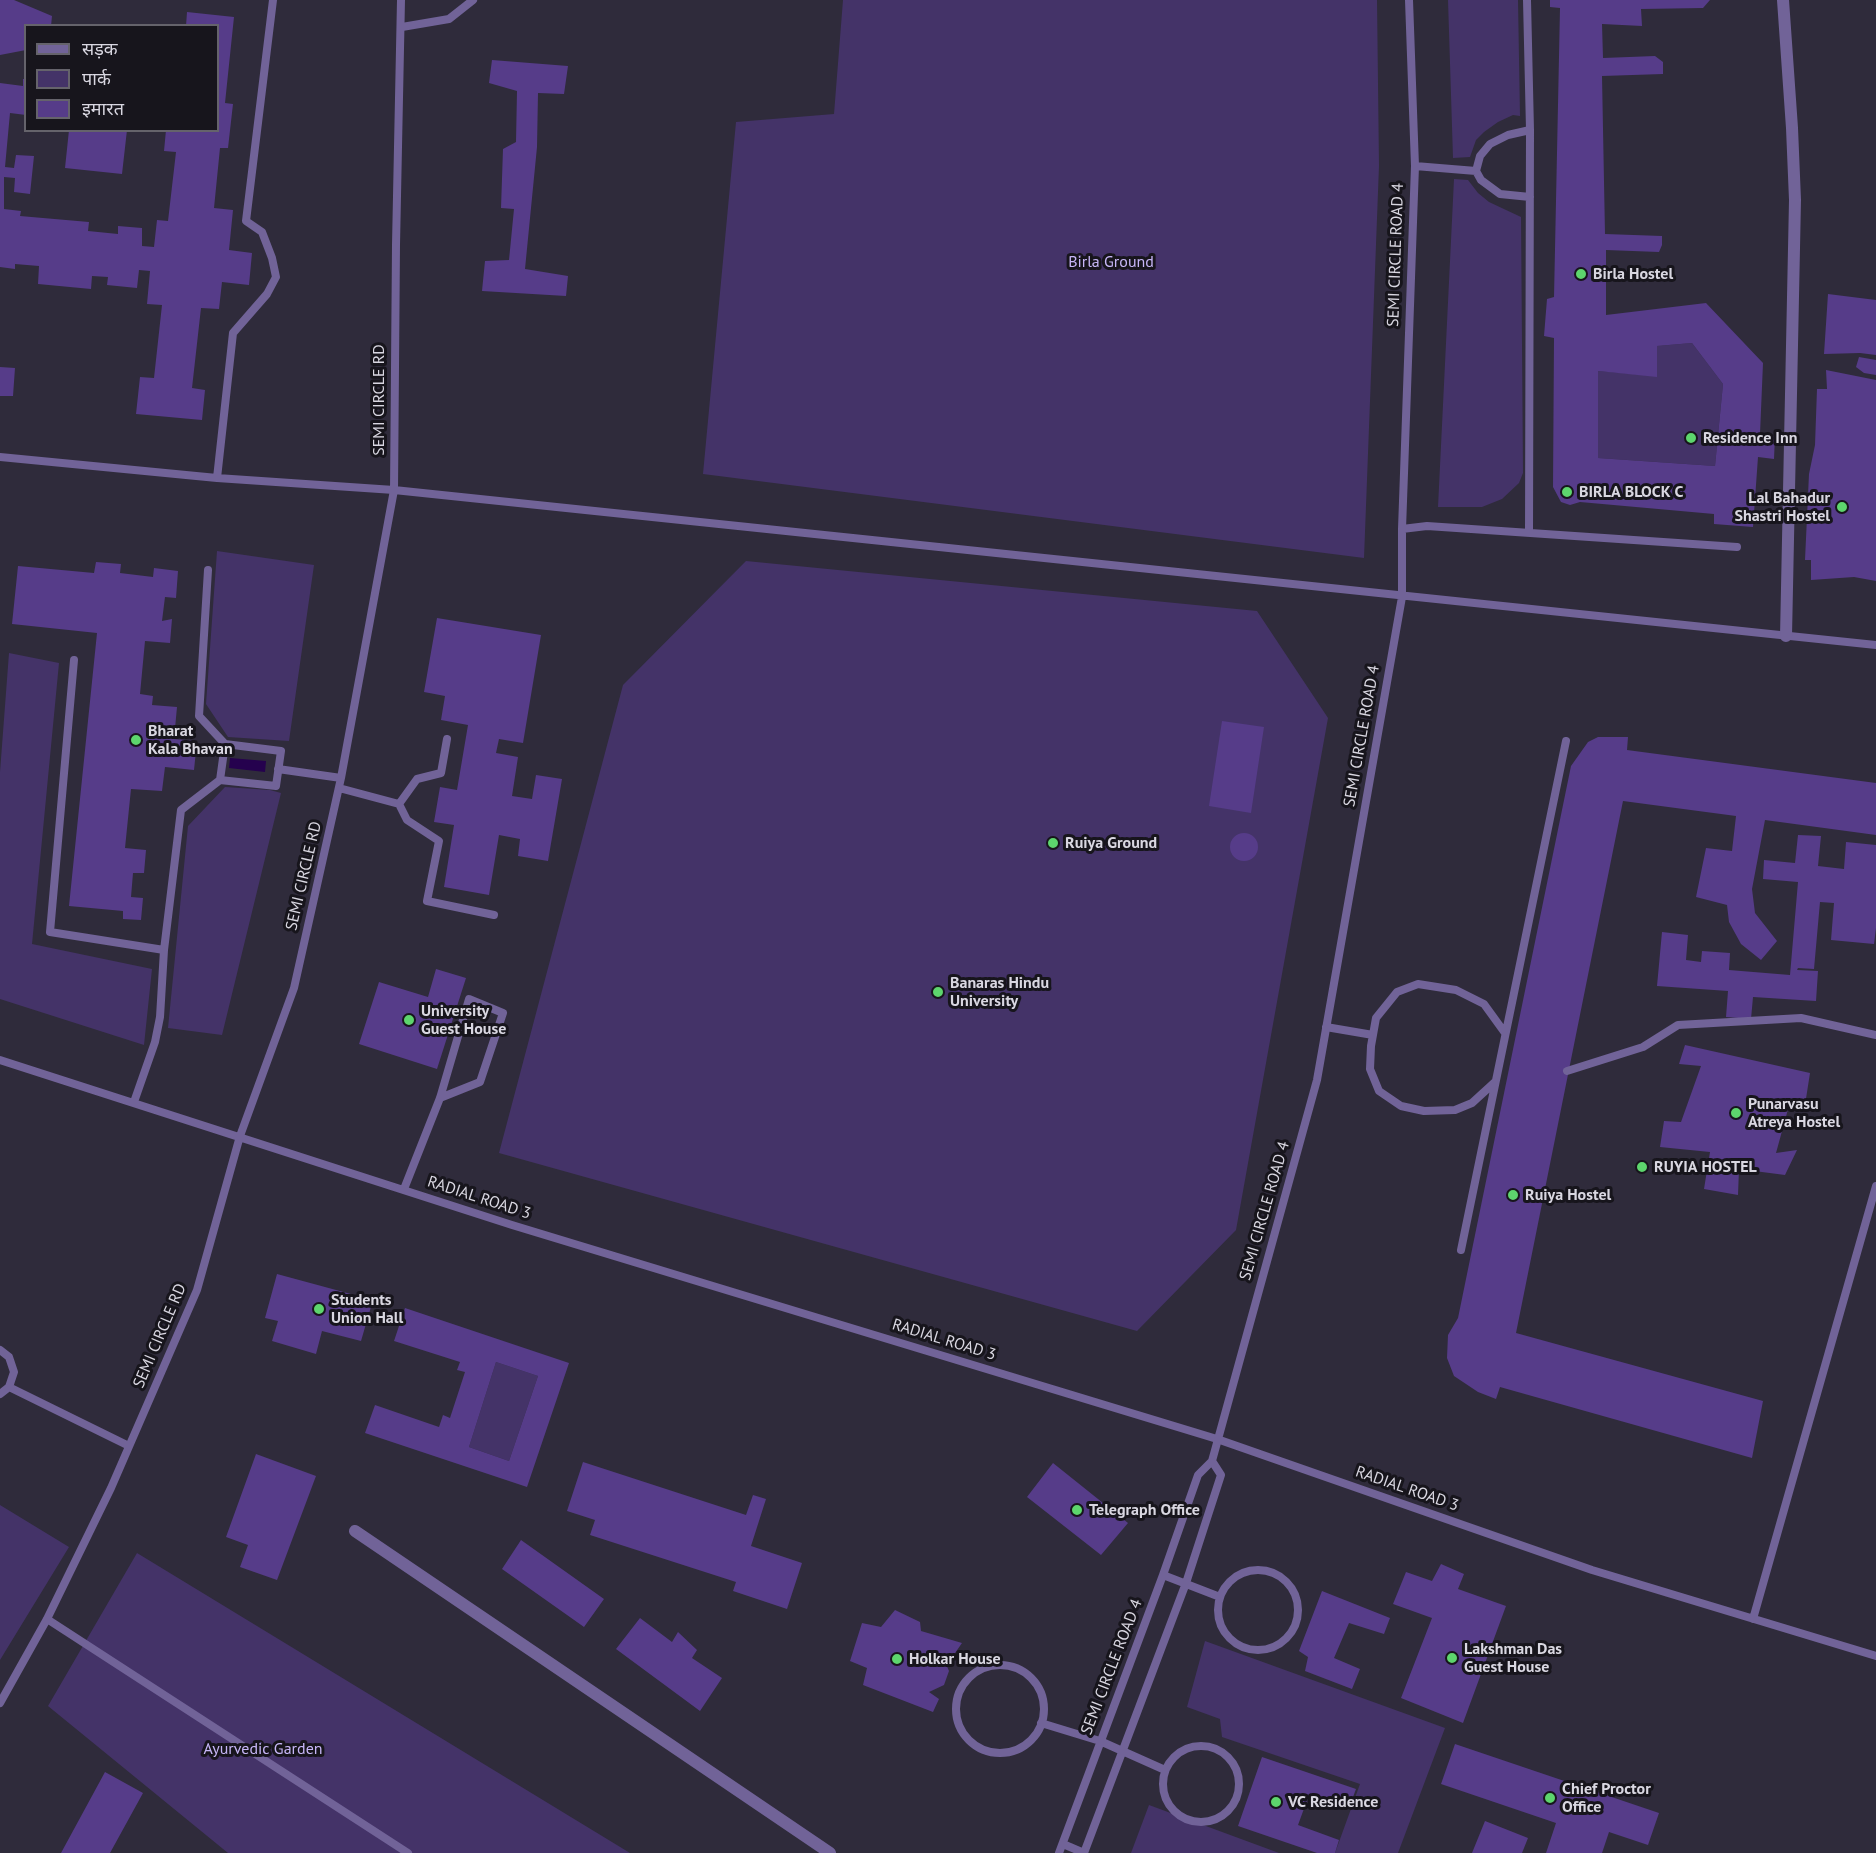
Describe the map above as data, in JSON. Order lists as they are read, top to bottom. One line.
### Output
{"streets":{"lane":["SEMI CIRCLE ROAD 4","SEMI CIRCLE RD","RADIAL ROAD 3"]},"crossings":[["SEMI CIRCLE ROAD 4","RADIAL ROAD 3"],["SEMI CIRCLE RD","RADIAL ROAD 3"]],"parks":["Birla Ground","Ayurvedic Garden"],"places":["Birla Hostel","Residence Inn","BIRLA BLOCK C","Lal Bahadur Shastri Hostel","Bharat Kala Bhavan","Ruiya Ground","Banaras Hindu University","University Guest House","Punarvasu Atreya Hostel","RUYIA HOSTEL","Ruiya Hostel","Students Union Hall","Telegraph Office","Lakshman Das Guest House","Holkar House","Chief Proctor Office","VC Residence"],"legend":["सड़क","पार्क","इमारत"]}
